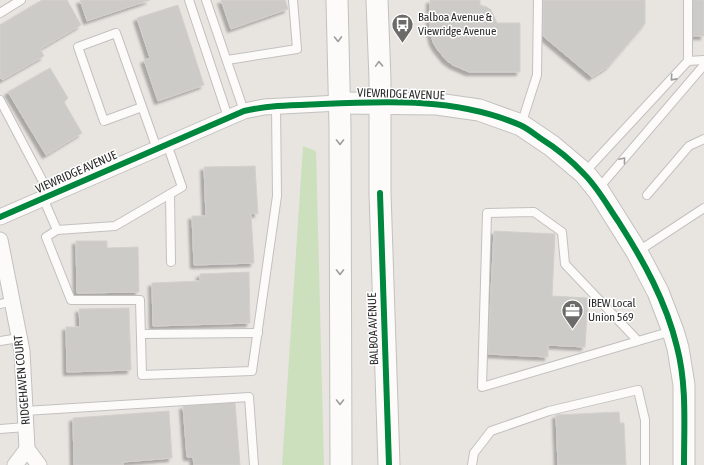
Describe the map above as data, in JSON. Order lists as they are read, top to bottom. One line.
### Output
{"streets":{"main road":["VIEWRIDGE AVENUE","BALBOA AVENUE"],"street":["RIDGEHAVEN COURT"]},"crossings":[["VIEWRIDGE AVENUE","BALBOA AVENUE"]],"places":{"bus stop":["Balboa Avenue & Viewridge Avenue"],"office":["IBEW Local Union 569"]}}
